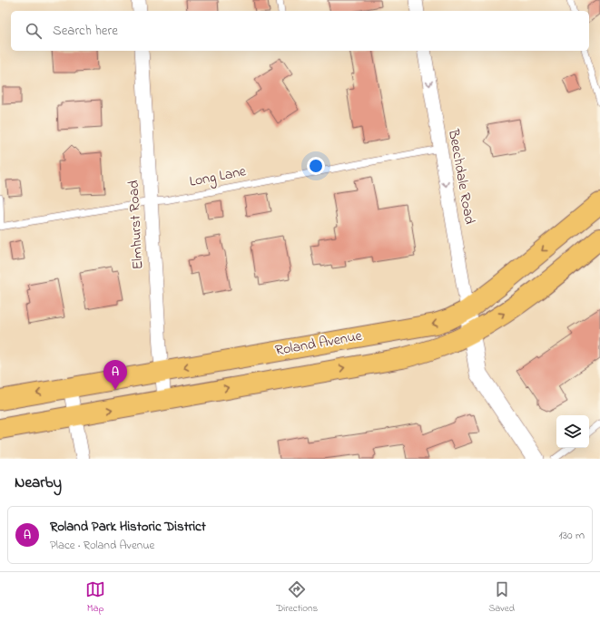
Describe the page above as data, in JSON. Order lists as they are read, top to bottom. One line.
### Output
{"streets":{"main road":["Roland Avenue"],"street":["Beechdale Road","Elmhurst Road"],"lane":["Long Lane"]},"crossings":[["Long Lane","Beechdale Road"],["Long Lane","Elmhurst Road"],["Beechdale Road","Roland Avenue"],["Elmhurst Road","Roland Avenue"]],"one_way":["Beechdale Road"],"page":{"search":"Search here","pins":"A","heading":"Nearby","list":[{"mark":"A","name":"Roland Park Historic District","note":"Place · Roland Avenue","value":"130 m"}],"nav":["Map","Directions","Saved"]}}
